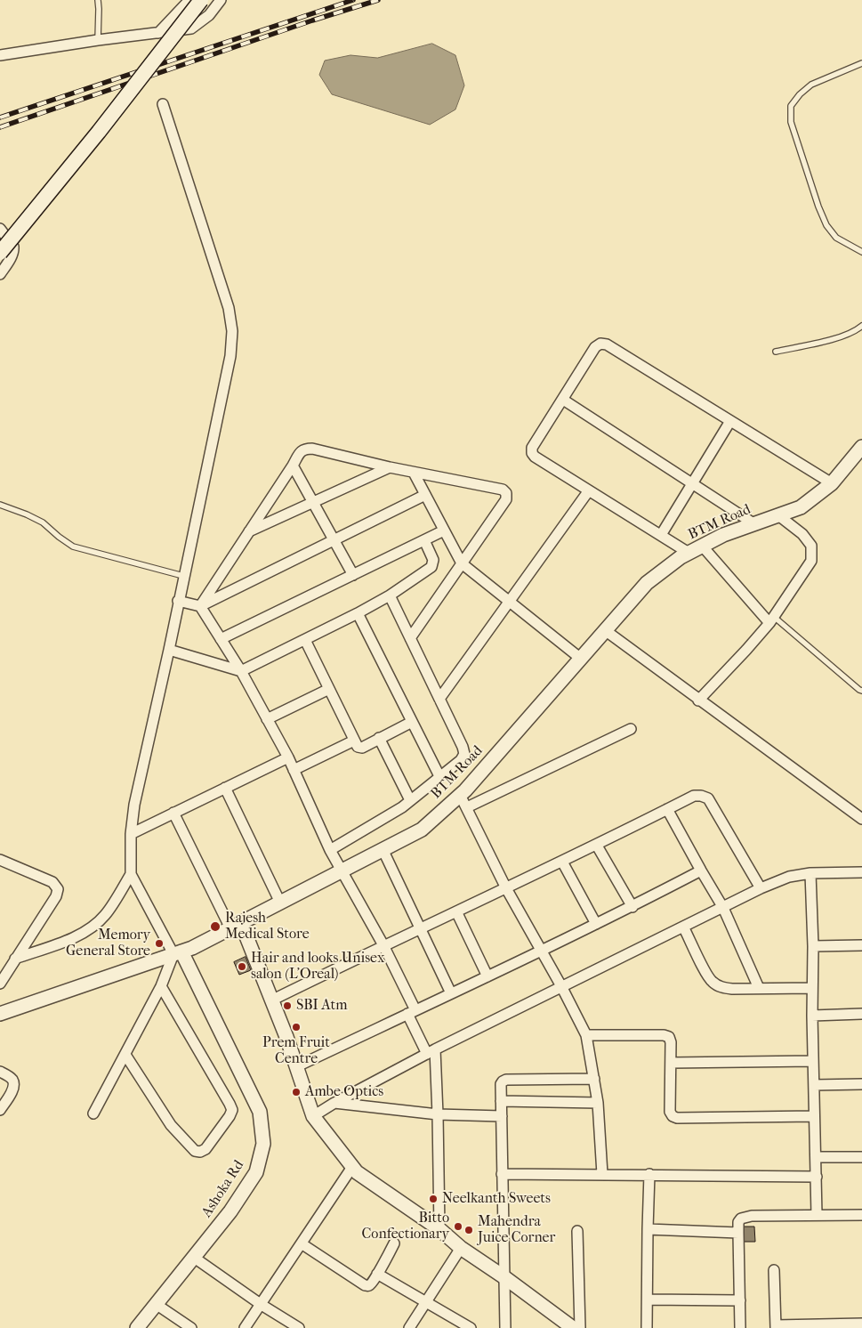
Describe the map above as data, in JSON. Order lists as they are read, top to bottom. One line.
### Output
{"streets":{"street":["BTM Road","Ashoka Rd"]},"crossings":[["BTM Road","Ashoka Rd"]],"places":["Rajesh Medical Store","Memory General Store","Hair and looks Unisex salon (L'Oreal)","SBI Atm","Prem Fruit Centre","Ambe Optics","Neelkanth Sweets","Bitto Confectionary","Mahendra Juice Corner"]}
